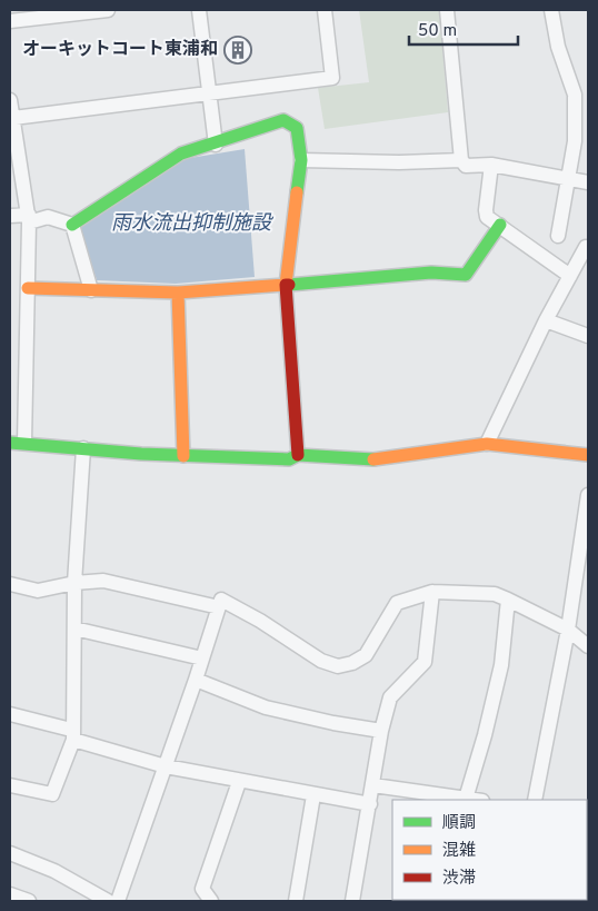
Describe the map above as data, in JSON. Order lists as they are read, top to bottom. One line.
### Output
{"water":["雨水流出抑制施設"],"places":{"building":["オーキットコート東浦和"]},"legend":["順調","混雑","渋滞"],"scale_bar":"50 m"}
